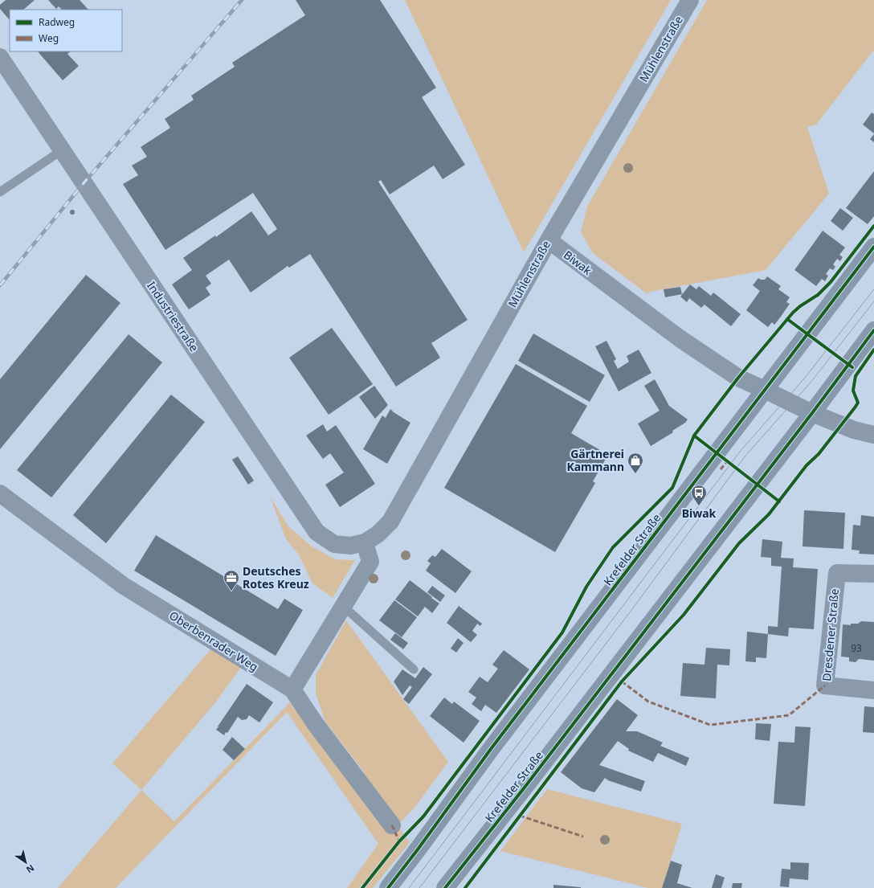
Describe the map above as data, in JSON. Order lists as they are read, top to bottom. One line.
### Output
{"streets":{"main road":["Krefelder Straße"],"street":["Mühlenstraße","Biwak","Industriestraße","Dresdener Straße","Oberbenrader Weg"]},"crossings":[["Mühlenstraße","Biwak"],["Mühlenstraße","Industriestraße"],["Biwak","Krefelder Straße"]],"places":{"shop":["Gärtnerei Kammann"],"bus stop":["Biwak"],"office":["Deutsches Rotes Kreuz"]},"house_numbers":["93"],"legend":["Radweg","Weg"],"north":"bottom right"}
